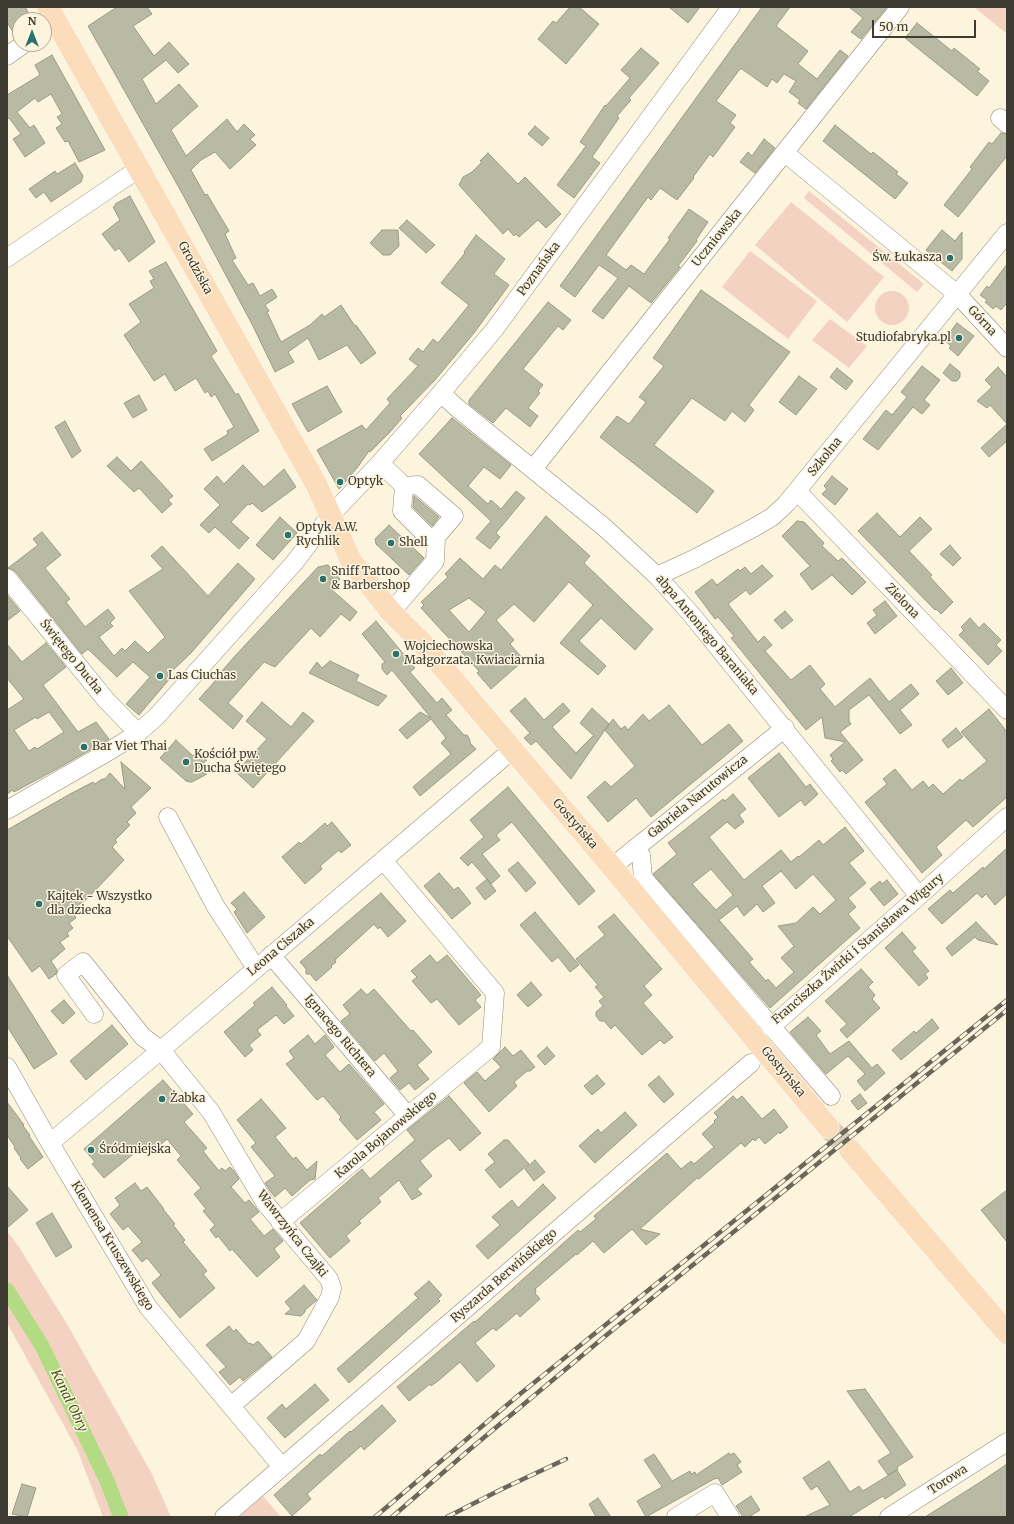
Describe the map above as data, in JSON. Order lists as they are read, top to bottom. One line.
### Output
{"streets":{"main road":["Grodziska","Gostyńska"],"street":["Uczniowska","Poznańska","Górna","Szkolna","Zielona","abpa Antoniego Baraniaka","Świętego Ducha","Gabriela Narutowicza","Leona Ciszaka","Franciszka Żwirki i Stanisława Wigury","Ignacego Richtera","Karola Bojanowskiego","Wawrzyńca Czajki","Klemensa Kruszewskiego","Ryszarda Berwińskiego","Torowa"]},"crossings":[["Uczniowska","abpa Antoniego Baraniaka"],["Grodziska","Poznańska"],["Grodziska","Gostyńska"],["Poznańska","abpa Antoniego Baraniaka"],["Poznańska","Świętego Ducha"],["Poznańska","Gostyńska"],["Górna","Szkolna"],["Szkolna","Zielona"],["Szkolna","abpa Antoniego Baraniaka"],["abpa Antoniego Baraniaka","Gabriela Narutowicza"],["abpa Antoniego Baraniaka","Franciszka Żwirki i Stanisława Wigury"],["Gabriela Narutowicza","Gostyńska"],["Gabriela Narutowicza","Franciszka Żwirki i Stanisława Wigury"],["Gostyńska","Leona Ciszaka"],["Leona Ciszaka","Ignacego Richtera"],["Leona Ciszaka","Karola Bojanowskiego"],["Leona Ciszaka","Wawrzyńca Czajki"],["Leona Ciszaka","Klemensa Kruszewskiego"],["Ignacego Richtera","Karola Bojanowskiego"],["Karola Bojanowskiego","Wawrzyńca Czajki"],["Wawrzyńca Czajki","Klemensa Kruszewskiego"],["Klemensa Kruszewskiego","Ryszarda Berwińskiego"]],"water":["Kanał Obry"],"places":["Św. Łukasza","Studiofabryka.pl","Optyk","Optyk A.W. Rychlik","Shell","Sniff Tattoo & Barbershop","Wojciechowska Małgorzata. Kwiaciarnia","Las Ciuchas","Bar Viet Thai","Kościół pw. Ducha Świętego","Kajtek - Wszystko dla dziecka","Żabka","Śródmiejska"],"scale_bar":"50 m","north":"top"}
